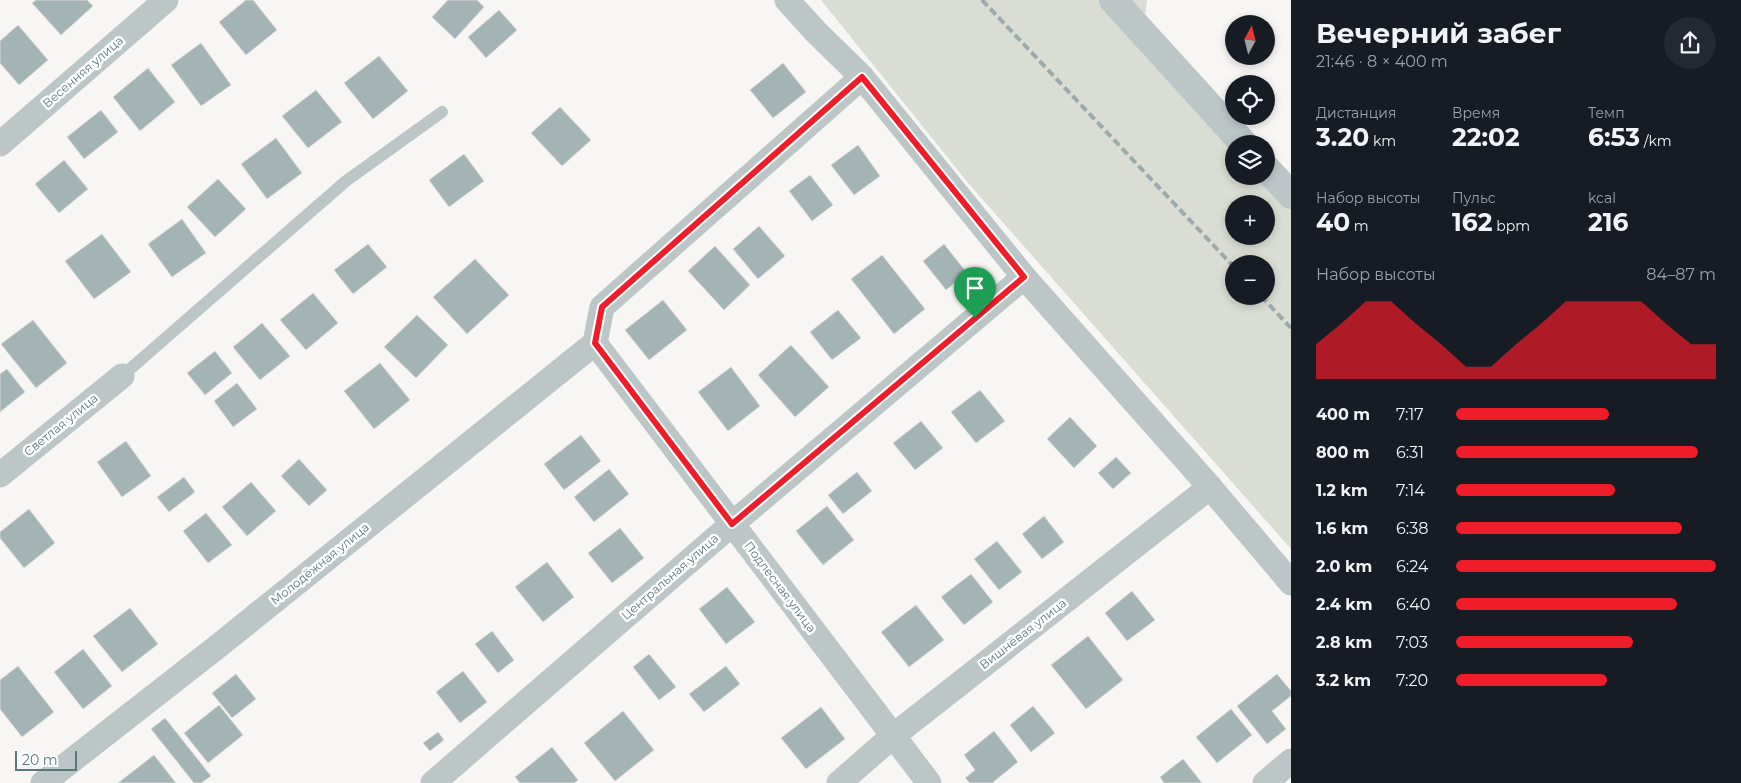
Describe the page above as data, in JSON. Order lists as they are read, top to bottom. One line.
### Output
{"streets":{"street":["Весенняя улица","Светлая улица","Молодёжная улица","Центральная улица","Подлесная улица","Вишнёвая улица"]},"crossings":[["Молодёжная улица","Подлесная улица"],["Центральная улица","Подлесная улица"],["Подлесная улица","Вишнёвая улица"]],"scale_bar":"20 m","north":"top","page":{"heading":["Вечерний забег","21:46 · 8 × 400 m"],"map_buttons":["+","−"],"stats":[["Дистанция","3.20 km"],["Время","22:02"],["Темп","6:53 /km"],["Набор высоты","40 m"],["Пульс","162 bpm"],["kcal","216"]],"chart":["Набор высоты","84–87 m"],"list":[{"name":"400 m","note":"7:17"},{"name":"800 m","note":"6:31"},{"name":"1.2 km","note":"7:14"},{"name":"1.6 km","note":"6:38"},{"name":"2.0 km","note":"6:24"},{"name":"2.4 km","note":"6:40"},{"name":"2.8 km","note":"7:03"},{"name":"3.2 km","note":"7:20"}],"scale":"20 m"}}
